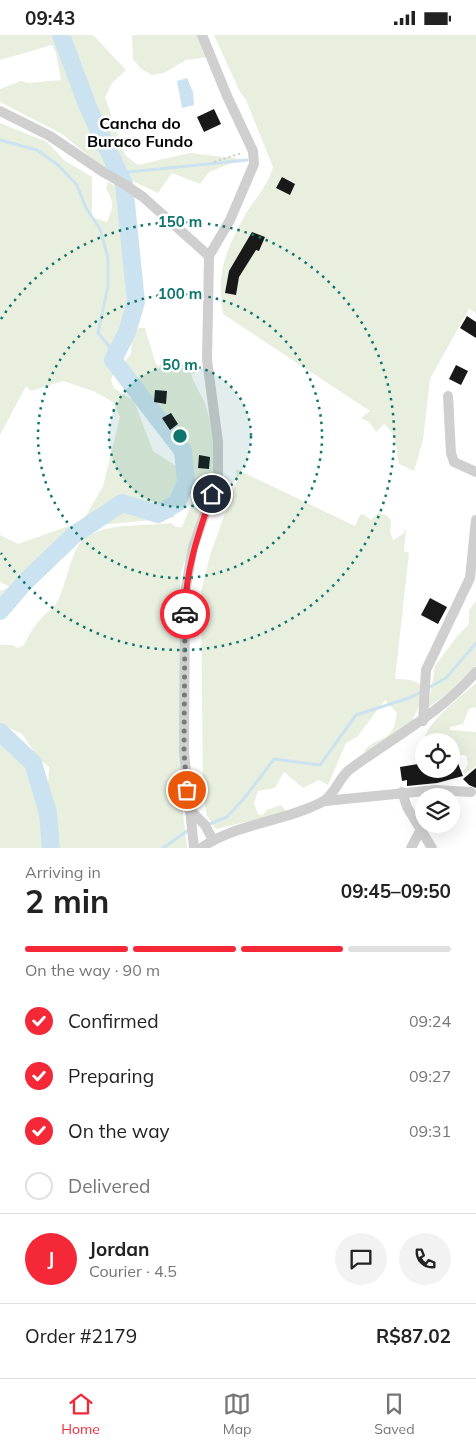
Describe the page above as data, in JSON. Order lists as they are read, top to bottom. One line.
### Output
{"districts":["Cancha do Buraco Fundo"],"page":{"status":"09:43","heading":["2 min","Arriving in","09:45–09:50"],"panel":["Jordan","Courier · 4.5","Order #2179","R$87.02"],"bar":"On the way · 90 m","list":[["Confirmed","09:24"],["Preparing","09:27"],["On the way","09:31"],"Delivered"],"round":"J","tabs":["Home","Map","Saved"]},"rings":["150 m","100 m","50 m"]}
